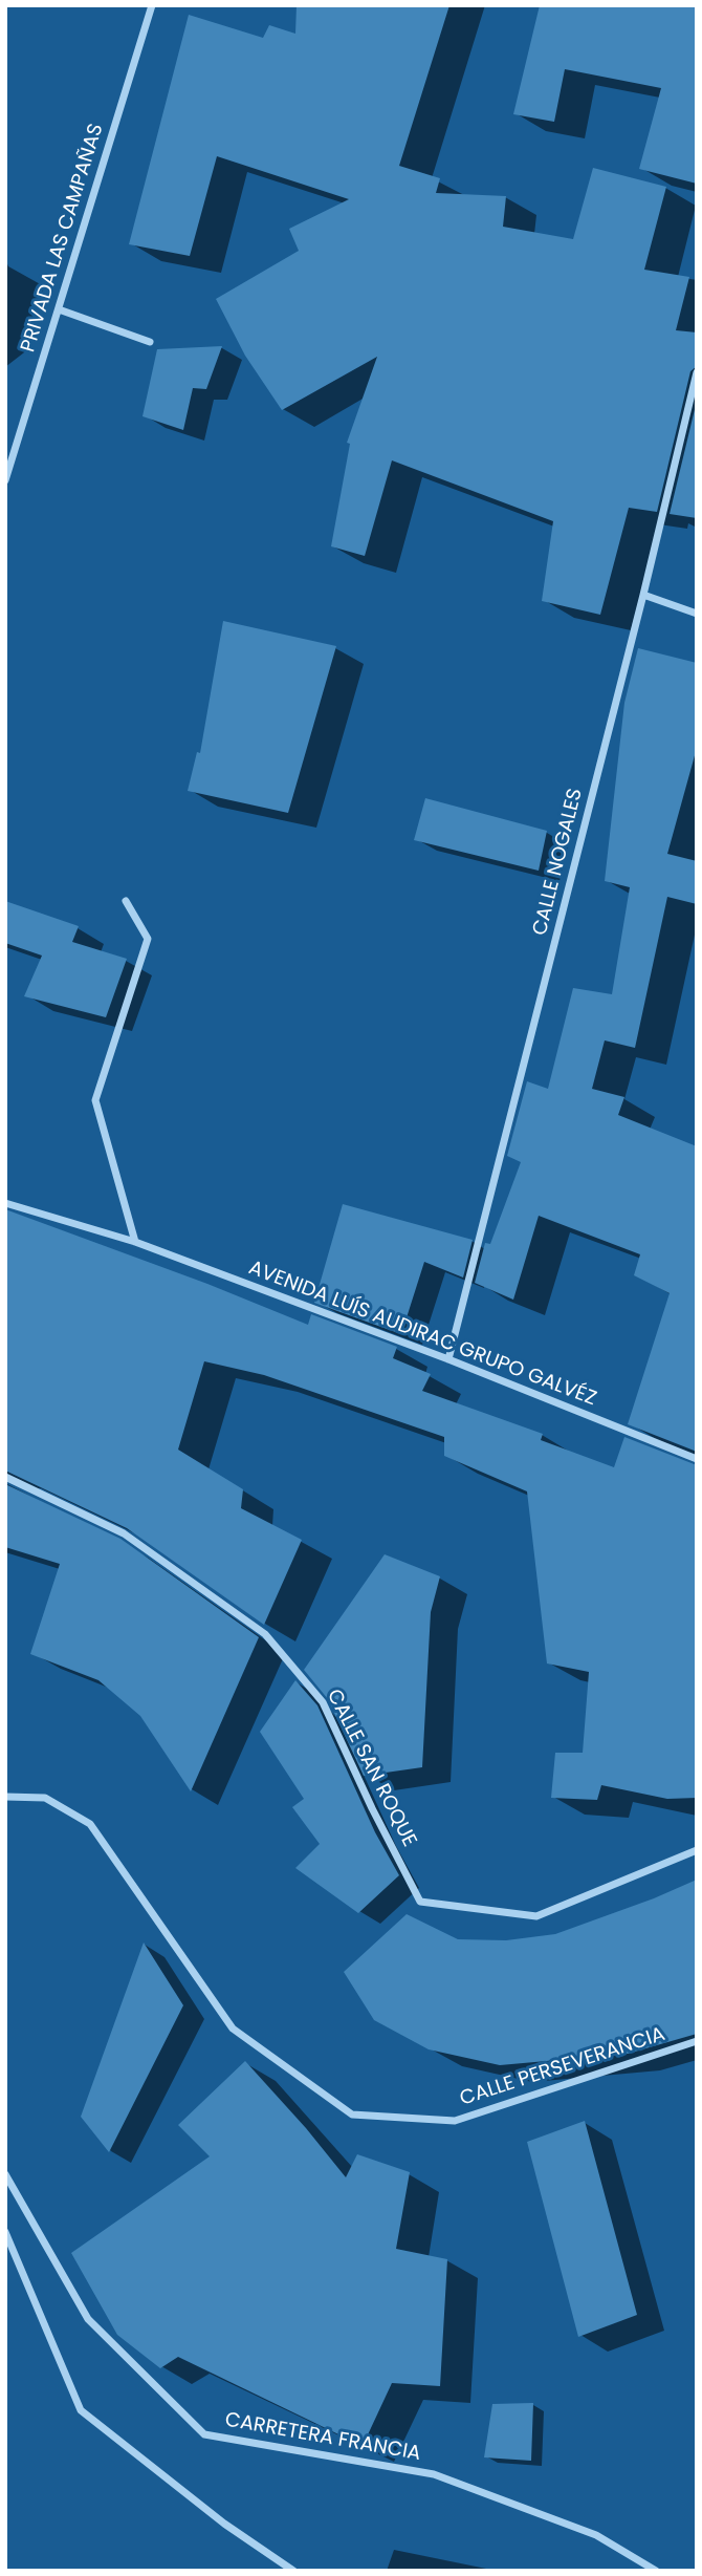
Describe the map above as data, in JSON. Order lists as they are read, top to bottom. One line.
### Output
{"streets":{"street":["PRIVADA LAS CAMPAÑAS","CALLE NOGALES","AVENIDA LUÍS AUDIRAC GRUPO GALVÉZ","CALLE SAN ROQUE","CALLE PERSEVERANCIA","CARRETERA FRANCIA"]},"crossings":[["CALLE NOGALES","AVENIDA LUÍS AUDIRAC GRUPO GALVÉZ"]]}
